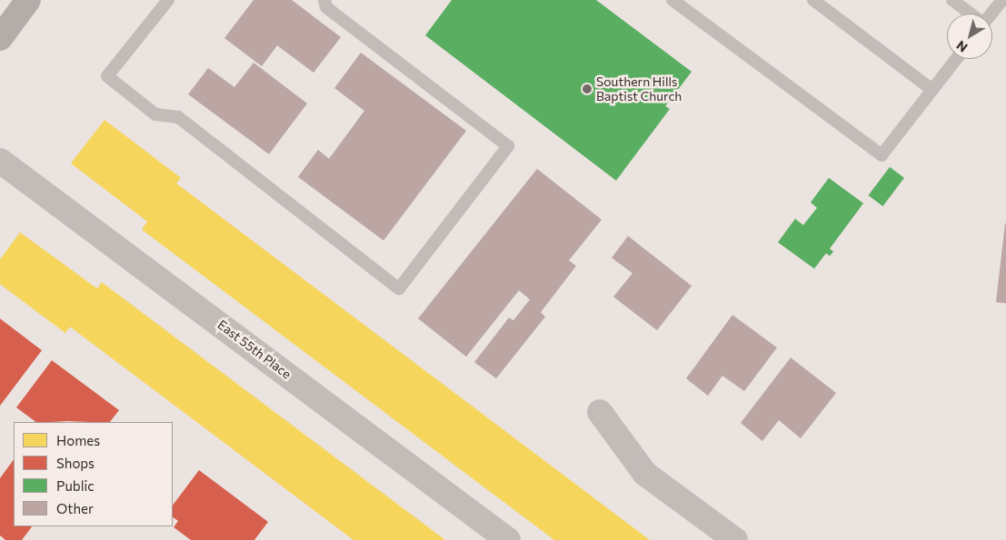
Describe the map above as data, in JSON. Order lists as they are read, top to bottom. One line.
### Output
{"streets":{"street":["East 55th Place"]},"places":["Southern Hills Baptist Church"],"legend":["Homes","Shops","Public","Other"],"north":"bottom left"}
